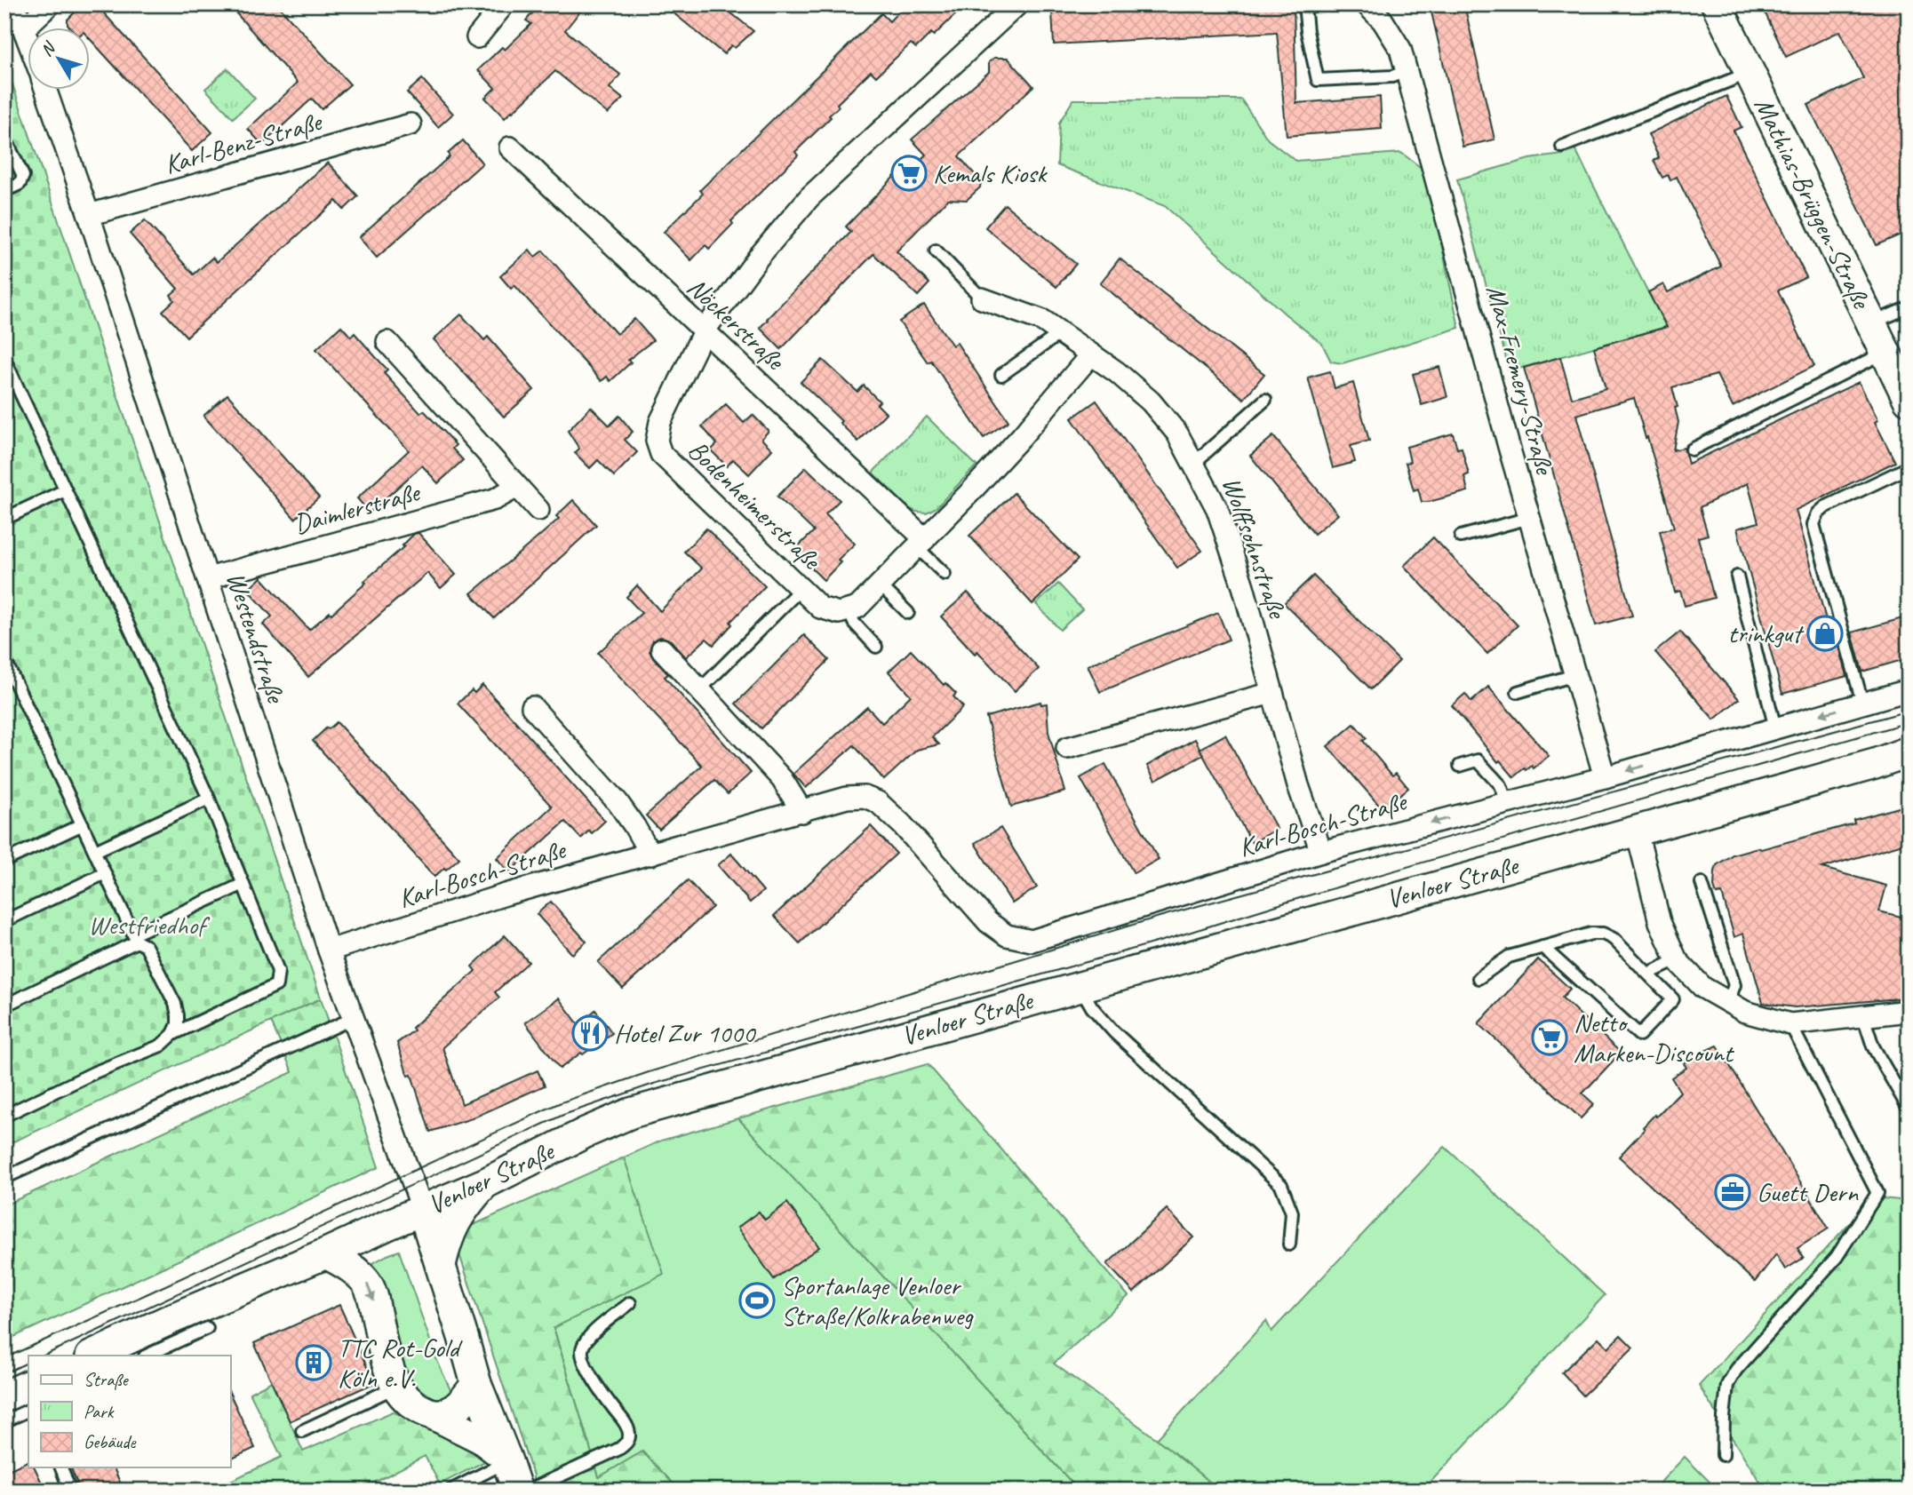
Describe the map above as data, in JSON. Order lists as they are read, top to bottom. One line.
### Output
{"streets":{"main road":["Mathias-Brüggen-Straße","Venloer Straße"],"street":["Karl-Benz-Straße","Nöckerstraße","Max-Fremery-Straße","Bodenheimerstraße","Daimlerstraße","Wolffsohnstraße","Westendstraße","Karl-Bosch-Straße"]},"crossings":[["Karl-Benz-Straße","Westendstraße"],["Nöckerstraße","Bodenheimerstraße"],["Max-Fremery-Straße","Karl-Bosch-Straße"],["Daimlerstraße","Westendstraße"],["Wolffsohnstraße","Karl-Bosch-Straße"],["Westendstraße","Karl-Bosch-Straße"],["Westendstraße","Venloer Straße"]],"parks":["Westfriedhof"],"places":{"supermarket":["Kemals Kiosk","Netto Marken-Discount"],"shop":["trinkgut"],"restaurant":["Hotel Zur 1000"],"office":["Guett Dern"],"sports":["Sportanlage Venloer Straße/Kolkrabenweg"],"building":["TTC Rot-Gold Köln e.V."]},"legend":["Straße","Park","Gebäude"],"north":"top left"}
